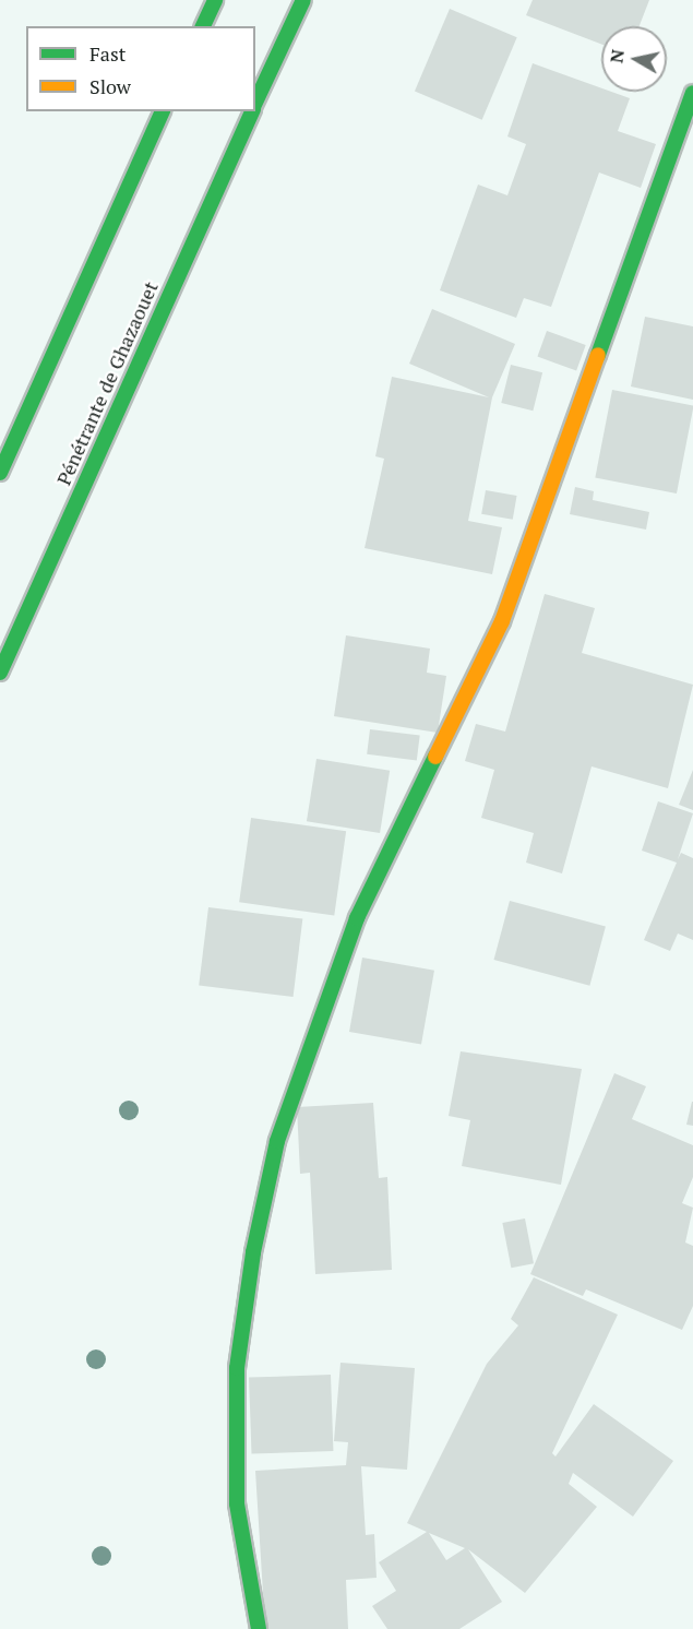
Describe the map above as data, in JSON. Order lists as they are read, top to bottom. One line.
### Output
{"streets":{"main road":["Pénétrante de Ghazaouet"]},"legend":["Fast","Slow"],"north":"left"}
